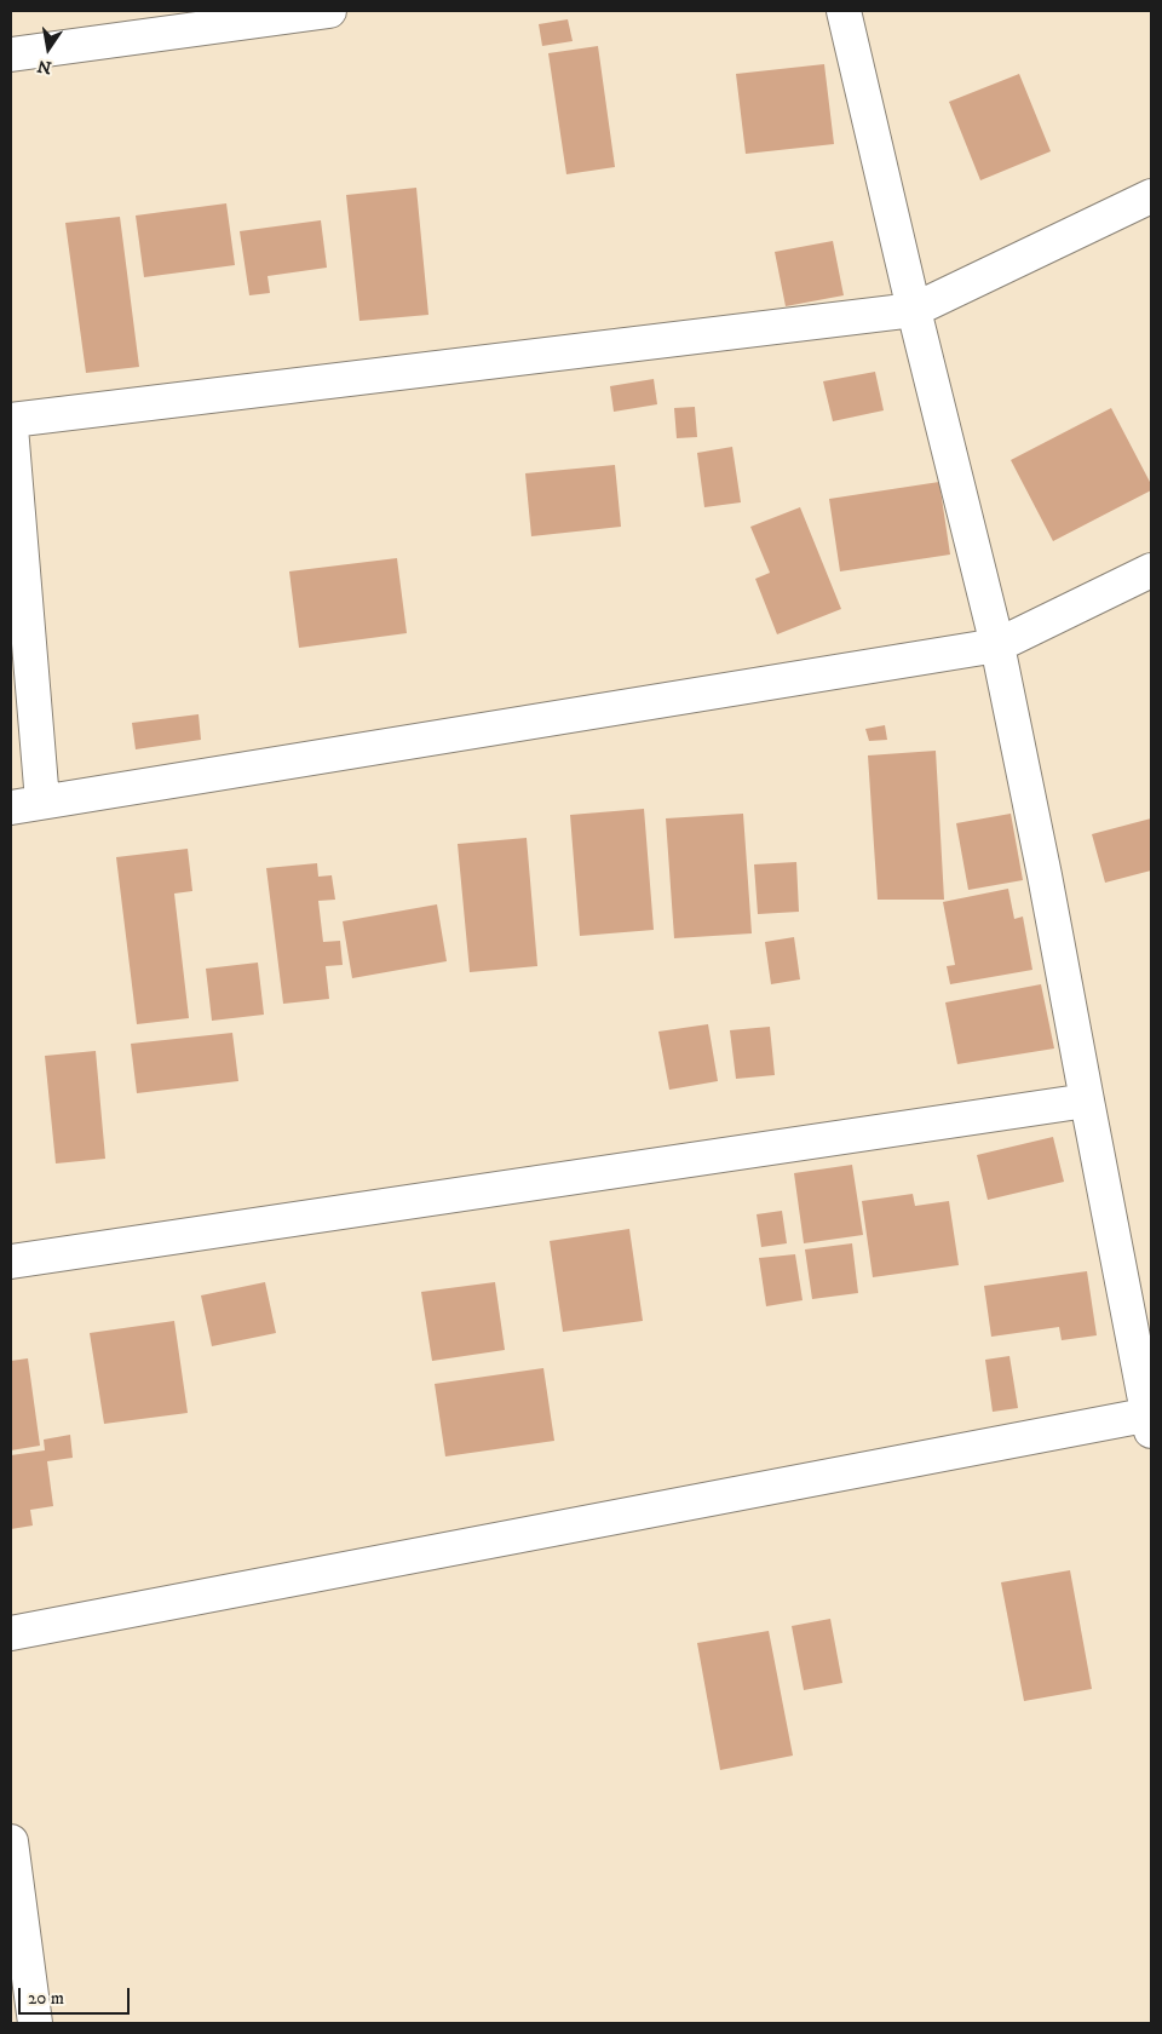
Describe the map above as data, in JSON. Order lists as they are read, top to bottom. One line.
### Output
{"scale_bar":"20 m","north":"bottom"}
